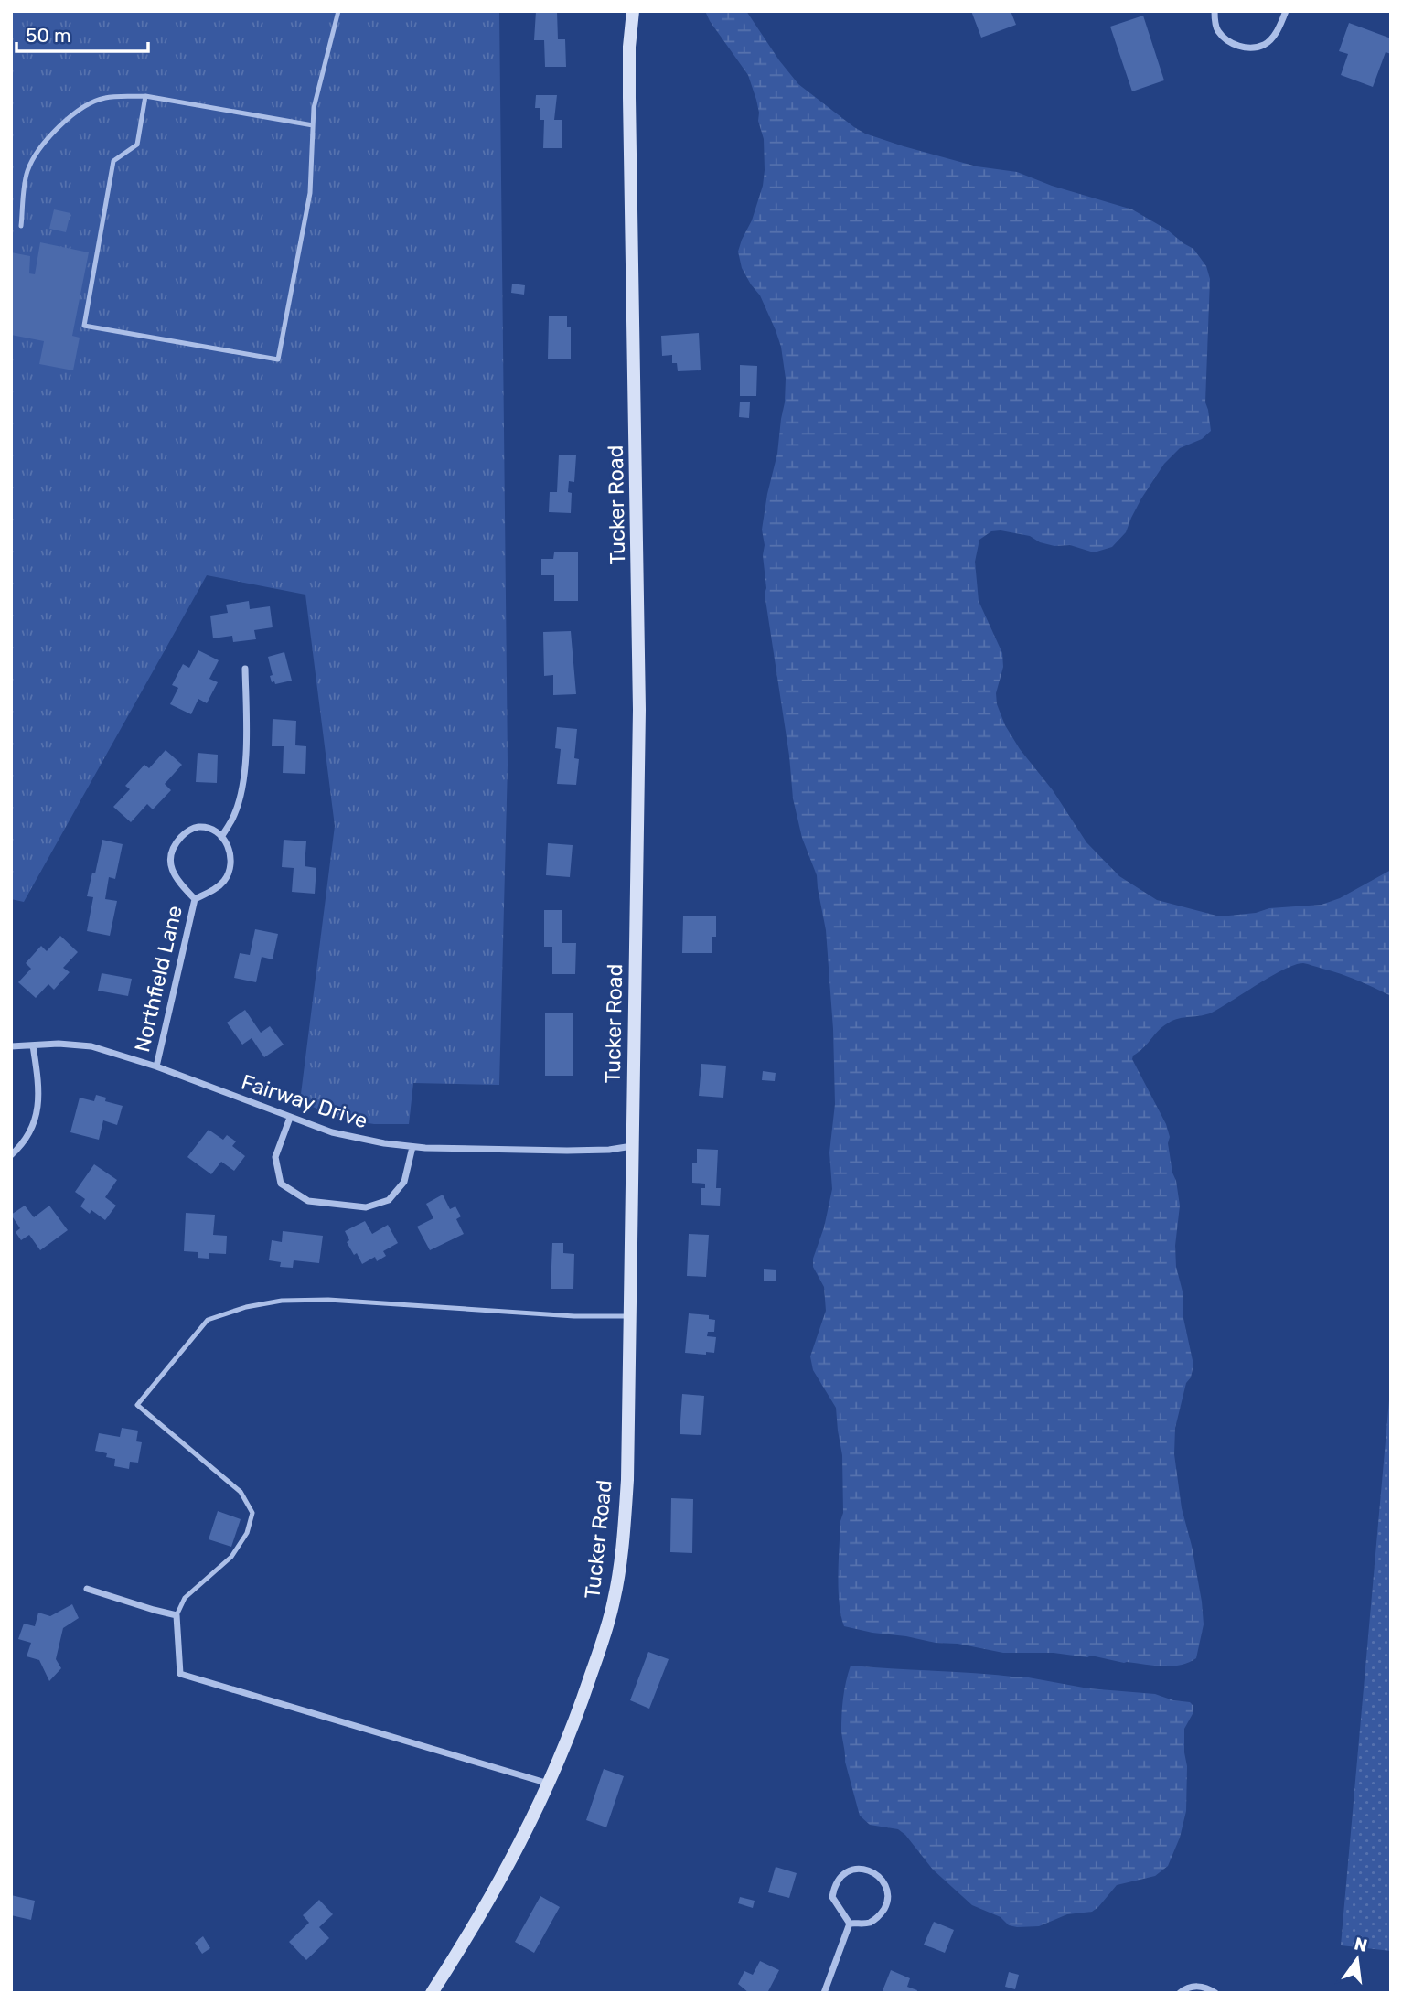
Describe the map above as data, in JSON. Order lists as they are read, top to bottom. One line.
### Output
{"streets":{"main road":["Tucker Road"],"street":["Northfield Lane","Fairway Drive"]},"crossings":[["Tucker Road","Fairway Drive"],["Northfield Lane","Fairway Drive"]],"scale_bar":"50 m","north":"top"}
